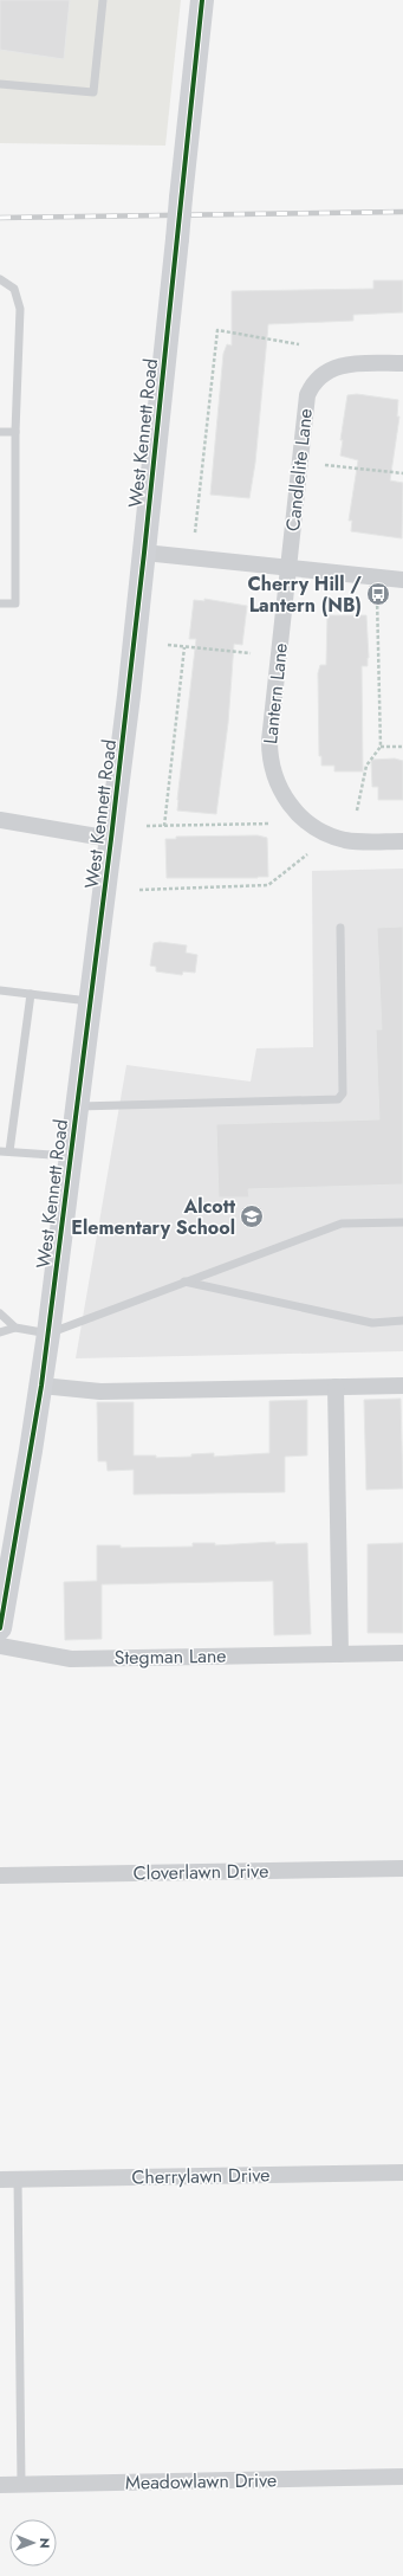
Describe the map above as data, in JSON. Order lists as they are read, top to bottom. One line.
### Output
{"streets":{"street":["West Kennett Road","Candlelite Lane","Lantern Lane","Stegman Lane","Cloverlawn Drive","Cherrylawn Drive","Meadowlawn Drive"]},"crossings":[["Candlelite Lane","Lantern Lane"]],"places":{"bus stop":["Cherry Hill / Lantern (NB)"],"school or university":["Alcott Elementary School"]},"north":"right"}
